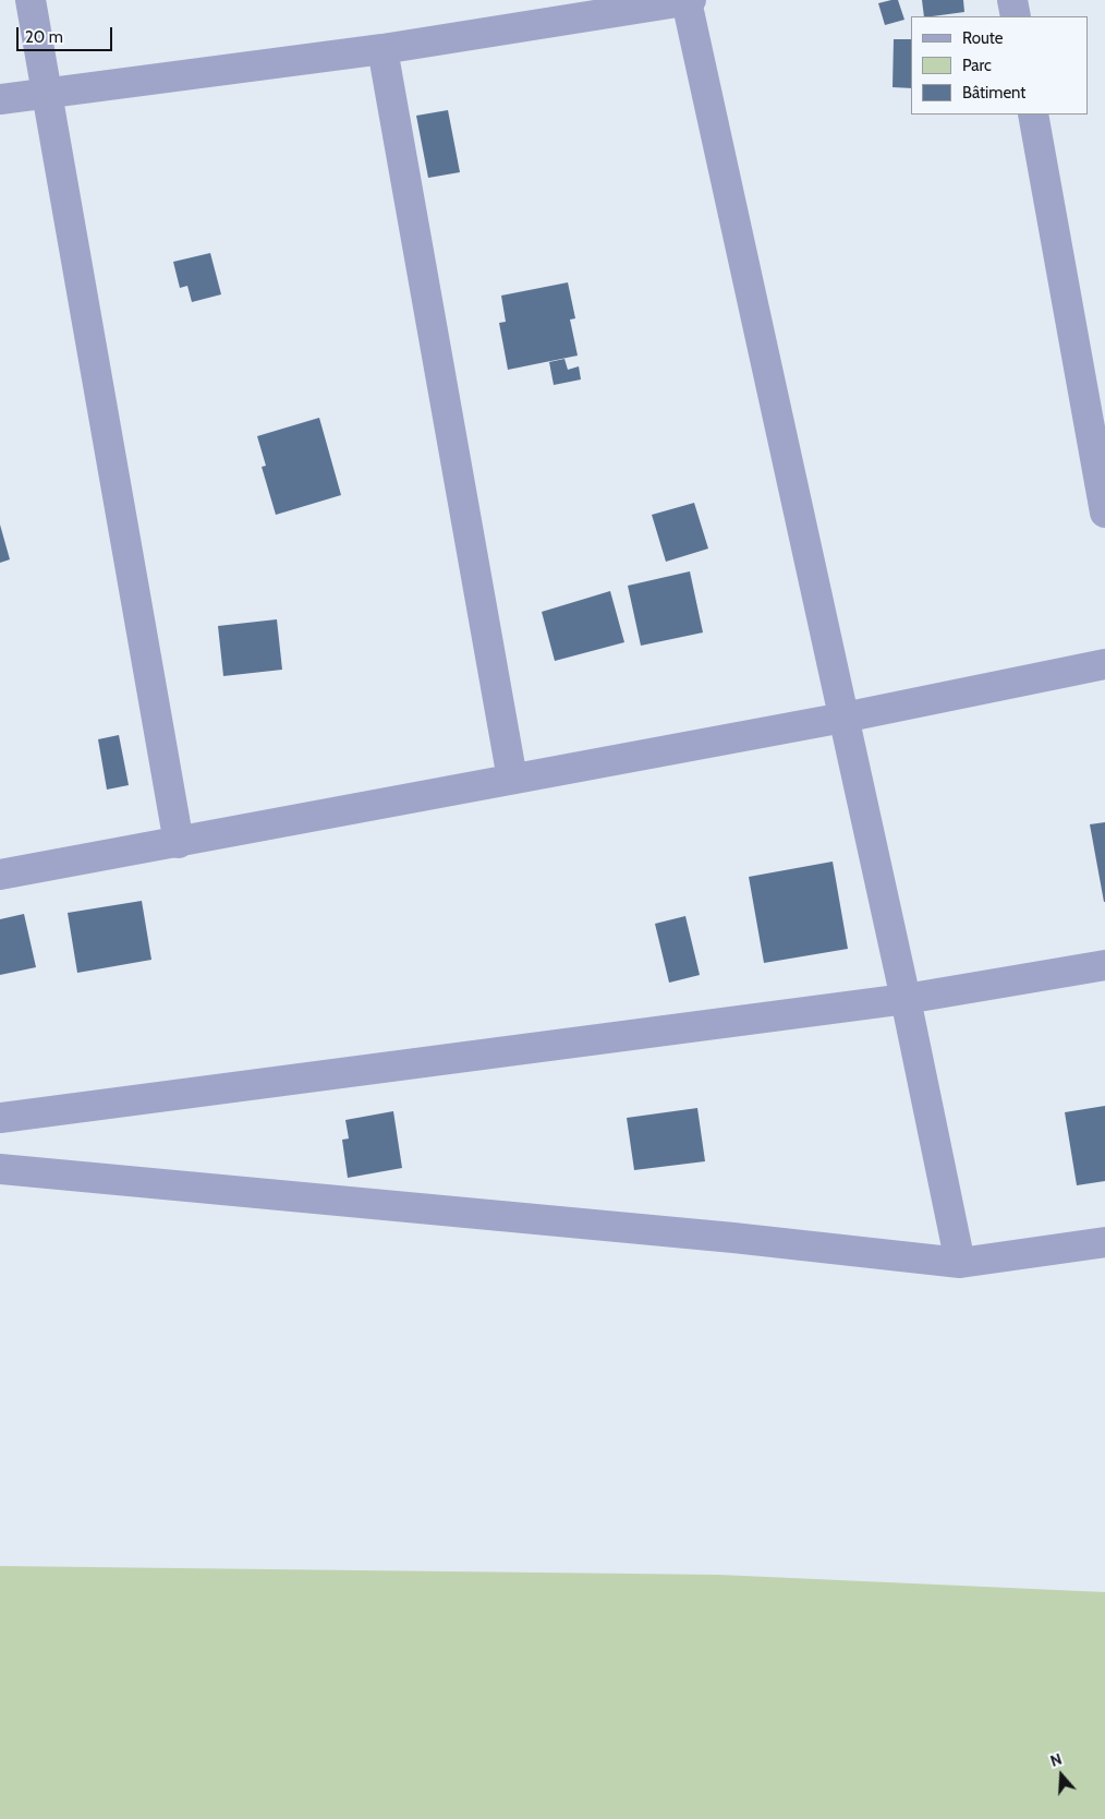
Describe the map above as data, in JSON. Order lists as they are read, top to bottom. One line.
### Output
{"legend":["Route","Parc","Bâtiment"],"scale_bar":"20 m","north":"top"}
